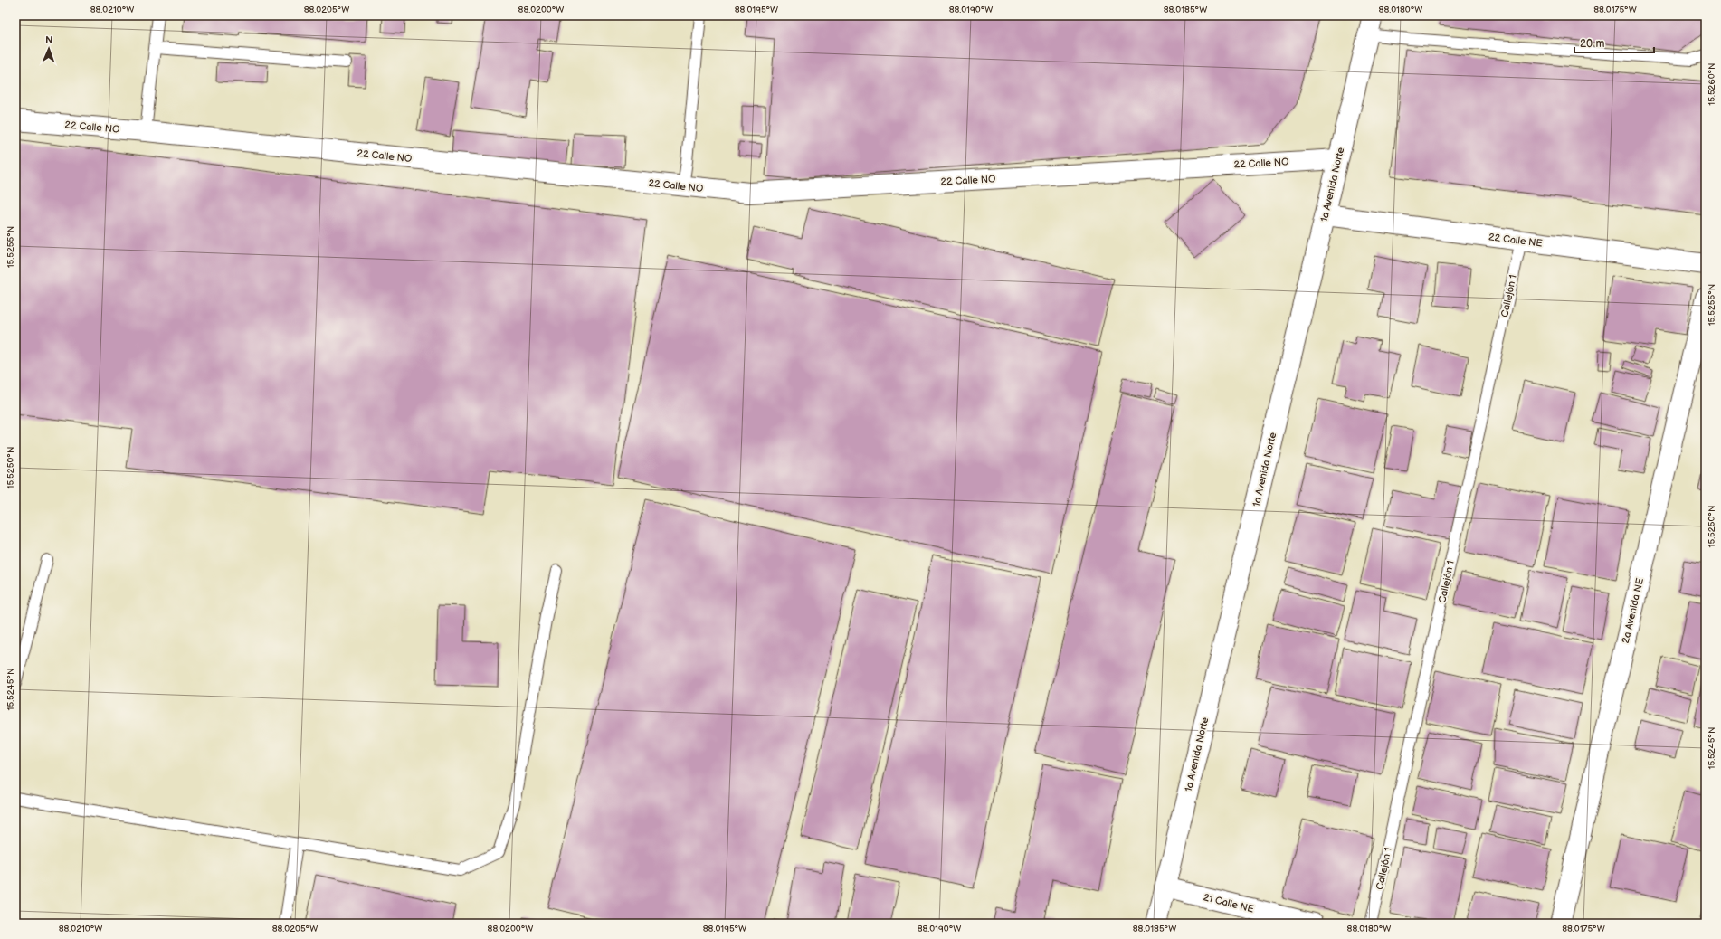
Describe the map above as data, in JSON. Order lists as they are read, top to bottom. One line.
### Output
{"streets":{"street":["22 Calle NO","1a Avenida Norte","22 Calle NE","2a Avenida NE","21 Calle NE"],"lane":["Callejón 1"]},"crossings":[["22 Calle NO","1a Avenida Norte"],["1a Avenida Norte","22 Calle NE"],["1a Avenida Norte","21 Calle NE"],["22 Calle NE","Callejón 1"]],"scale_bar":"20 m","north":"top","coordinates":["88.0210°W","88.0205°W","88.0200°W","88.0195°W","88.0190°W","88.0185°W","88.0180°W","88.0175°W","15.5260°N","15.5255°N","15.5250°N","15.5245°N"]}
